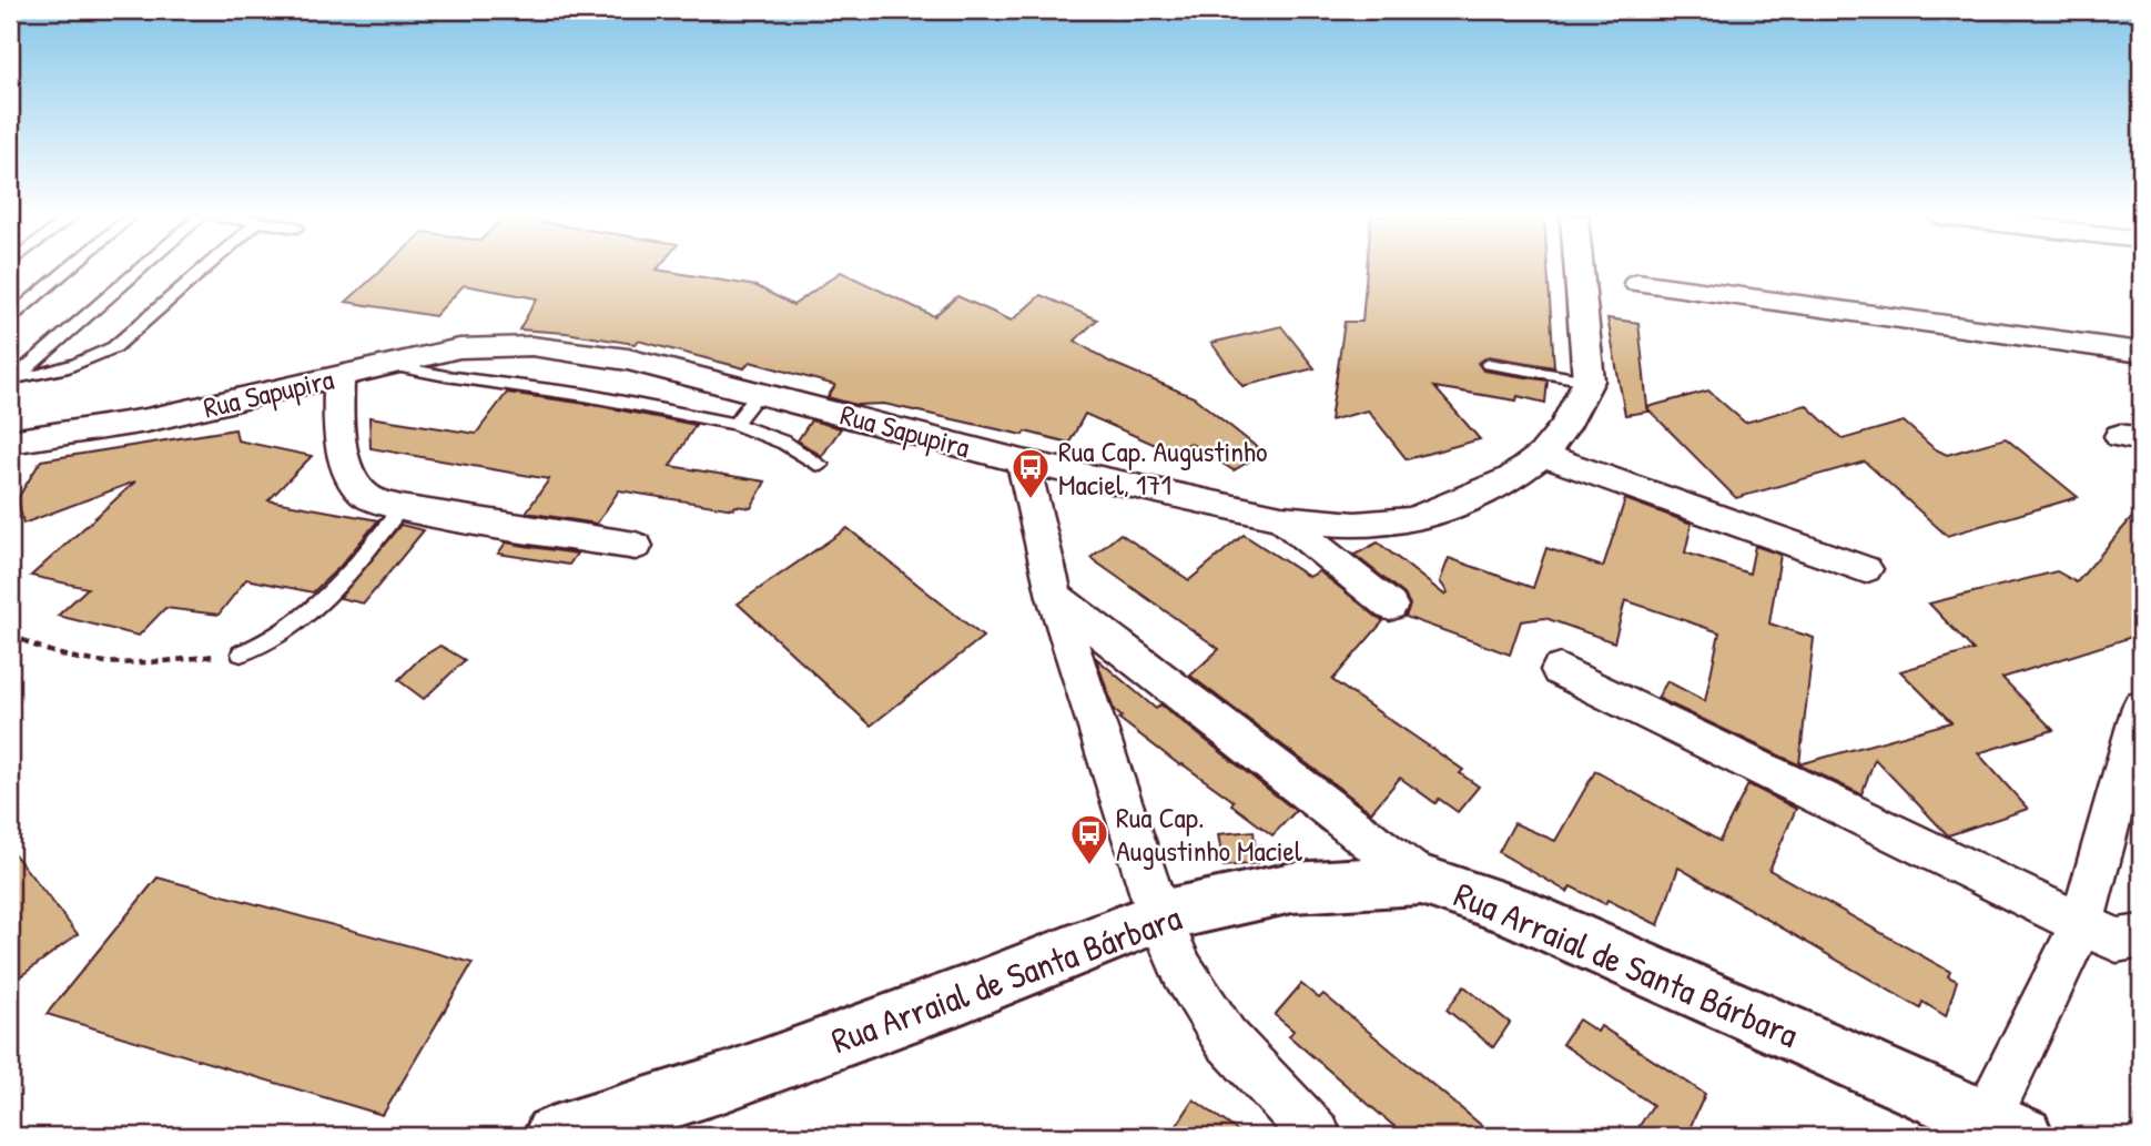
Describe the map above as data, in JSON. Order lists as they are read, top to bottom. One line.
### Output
{"streets":{"street":["Rua Sapupira","Rua Arraial de Santa Bárbara"]},"places":{"bus stop":["Rua Cap. Augustinho Maciel, 171","Rua Cap. Augustinho Maciel"]}}
